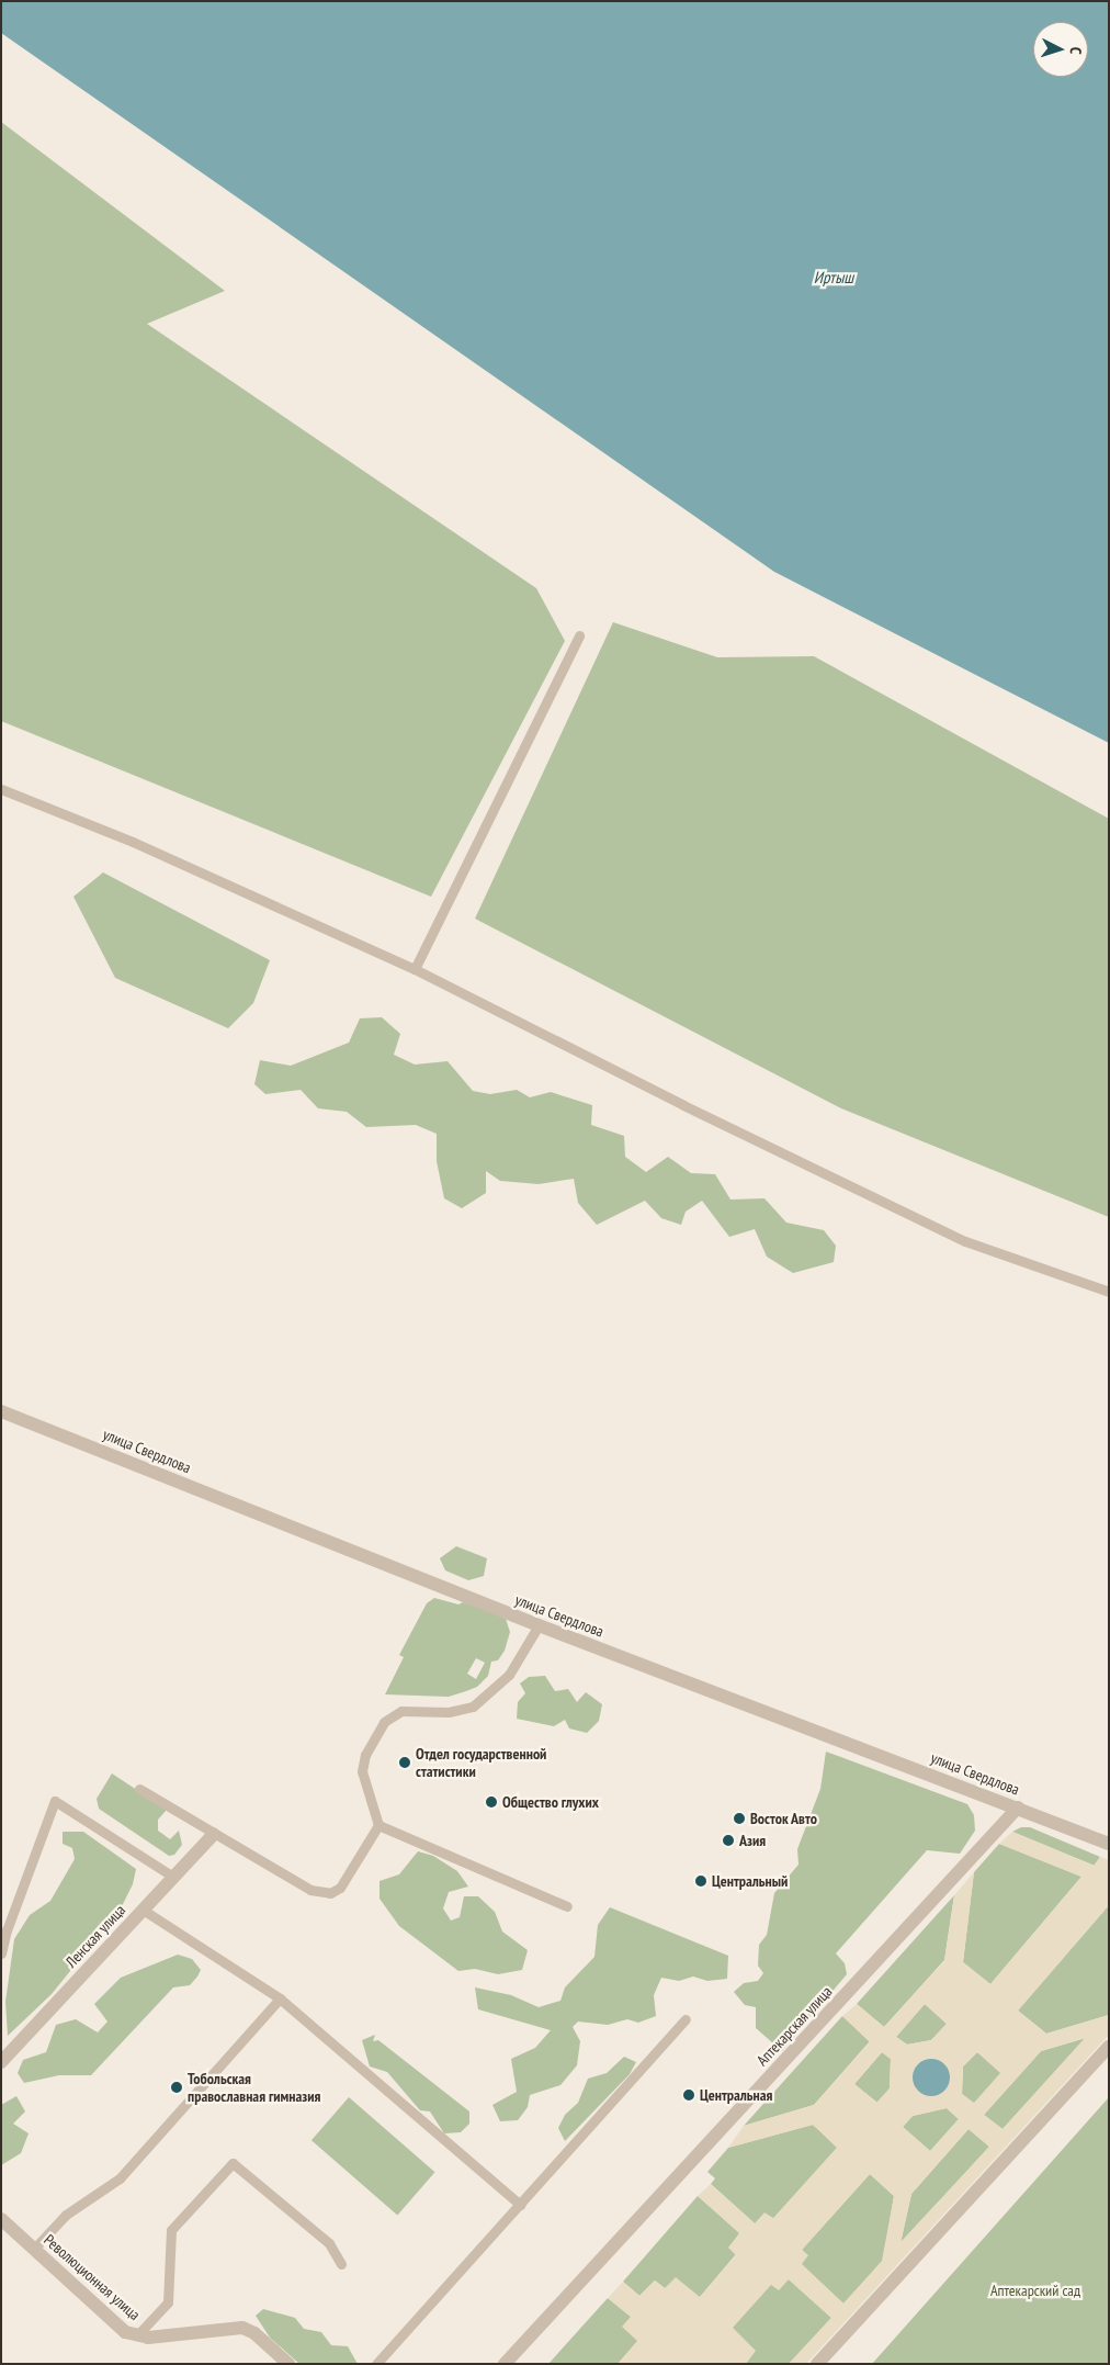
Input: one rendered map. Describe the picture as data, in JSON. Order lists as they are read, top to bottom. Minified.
{"streets":{"street":["улица Свердлова","Ленская улица","Аптекарская улица","Революционная улица"]},"crossings":[["улица Свердлова","Аптекарская улица"]],"water":["Иртыш"],"parks":["Аптекарский сад"],"places":["Отдел государственной статистики","Общество глухих","Восток Авто","Азия","Центральный","Тобольская православная гимназия","Центральная"],"north":"right"}
